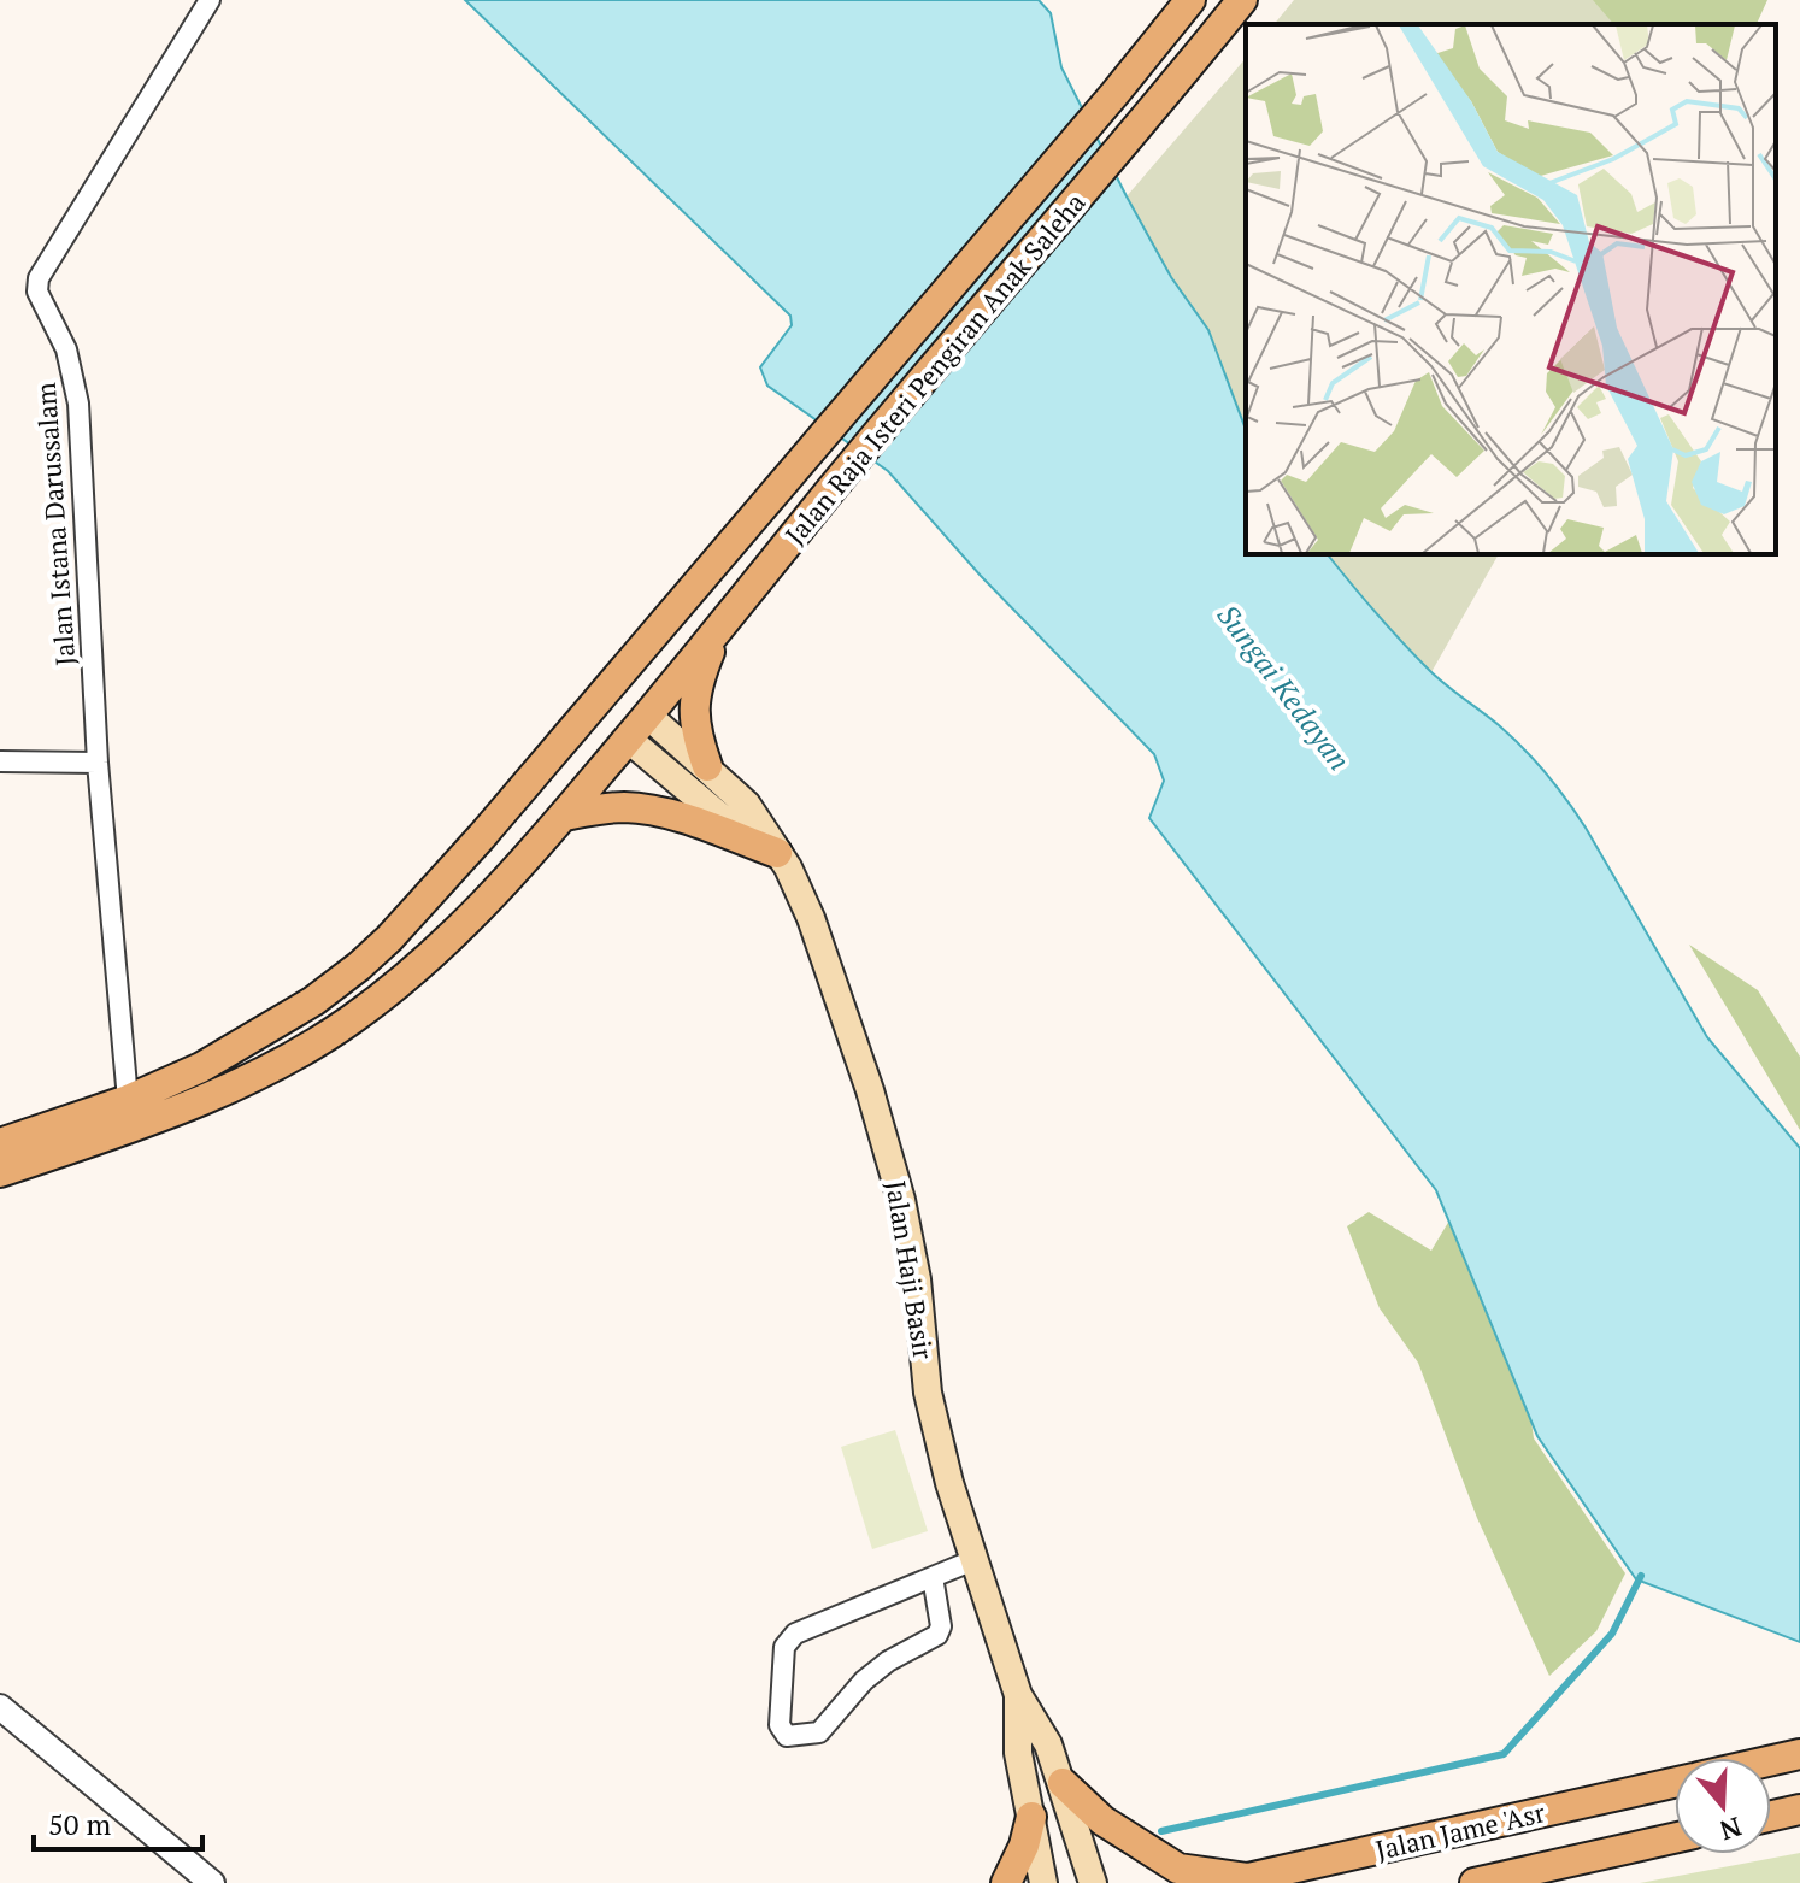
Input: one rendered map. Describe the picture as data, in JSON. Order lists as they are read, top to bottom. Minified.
{"streets":{"main road":["Jalan Raja Isteri Pengiran Anak Saleha","Jalan Haji Basir","Jalan Jame 'Asr"],"street":["Jalan Istana Darussalam"]},"crossings":[["Jalan Raja Isteri Pengiran Anak Saleha","Jalan Istana Darussalam"],["Jalan Raja Isteri Pengiran Anak Saleha","Jalan Haji Basir"]],"water":["Sungai Kedayan"],"scale_bar":"50 m","north":"bottom"}
